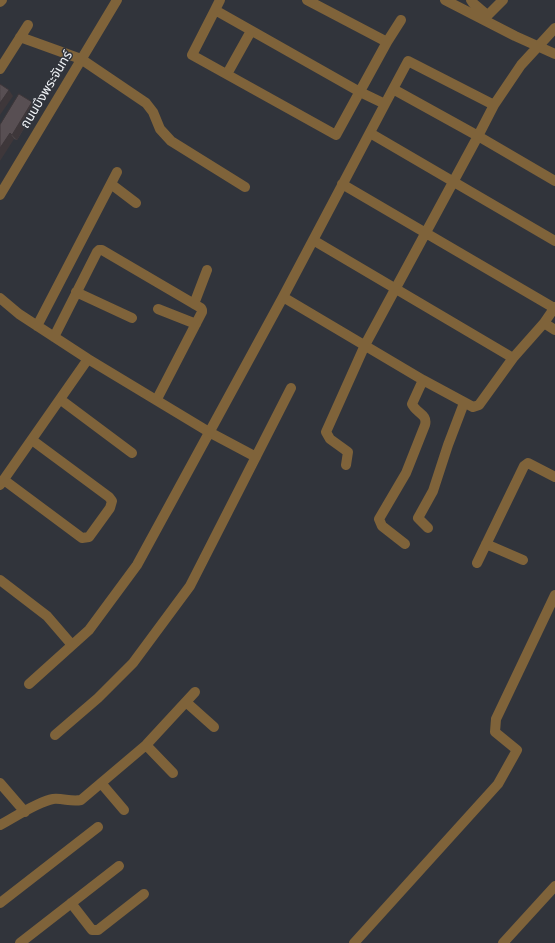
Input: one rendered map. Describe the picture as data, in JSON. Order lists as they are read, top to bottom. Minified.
{"streets":{"street":["ถนนบึงพระจันทร์"]}}
